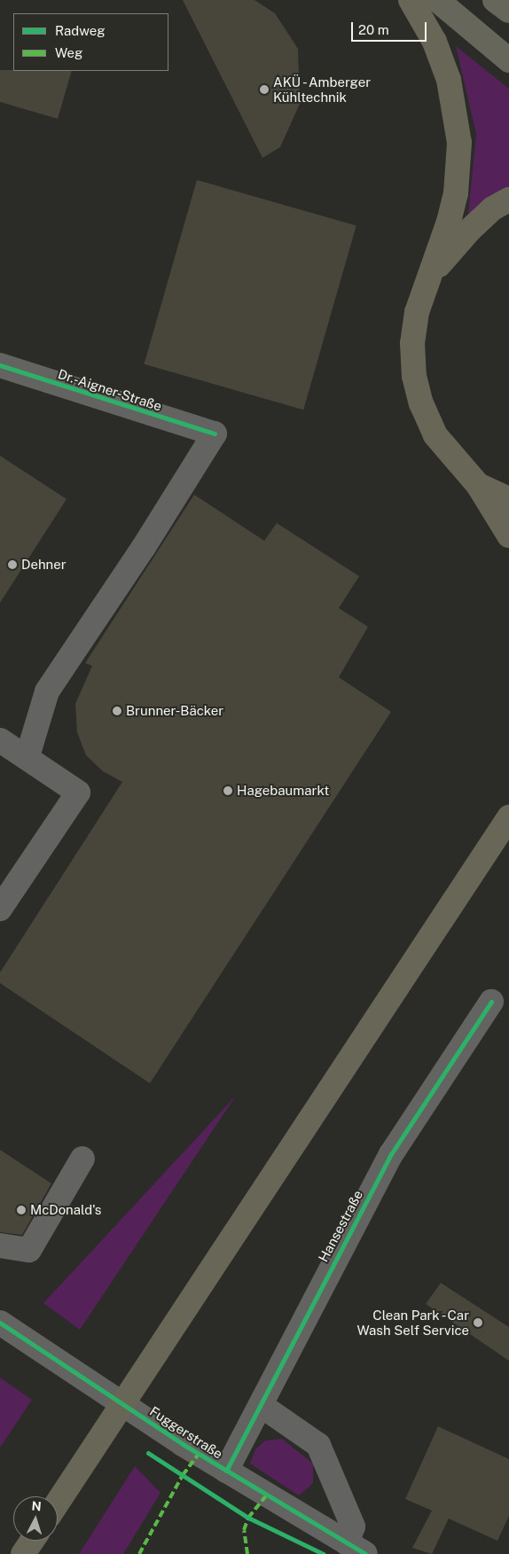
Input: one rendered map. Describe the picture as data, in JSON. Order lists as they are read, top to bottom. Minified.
{"streets":{"street":["Dr.-Aigner-Straße","Hansestraße","Fuggerstraße"]},"crossings":[["Hansestraße","Fuggerstraße"]],"places":["AKÜ - Amberger Kühltechnik","Dehner","Brunner-Bäcker","Hagebaumarkt","McDonald's","Clean Park - Car Wash Self Service"],"legend":["Radweg","Weg"],"scale_bar":"20 m","north":"top"}
